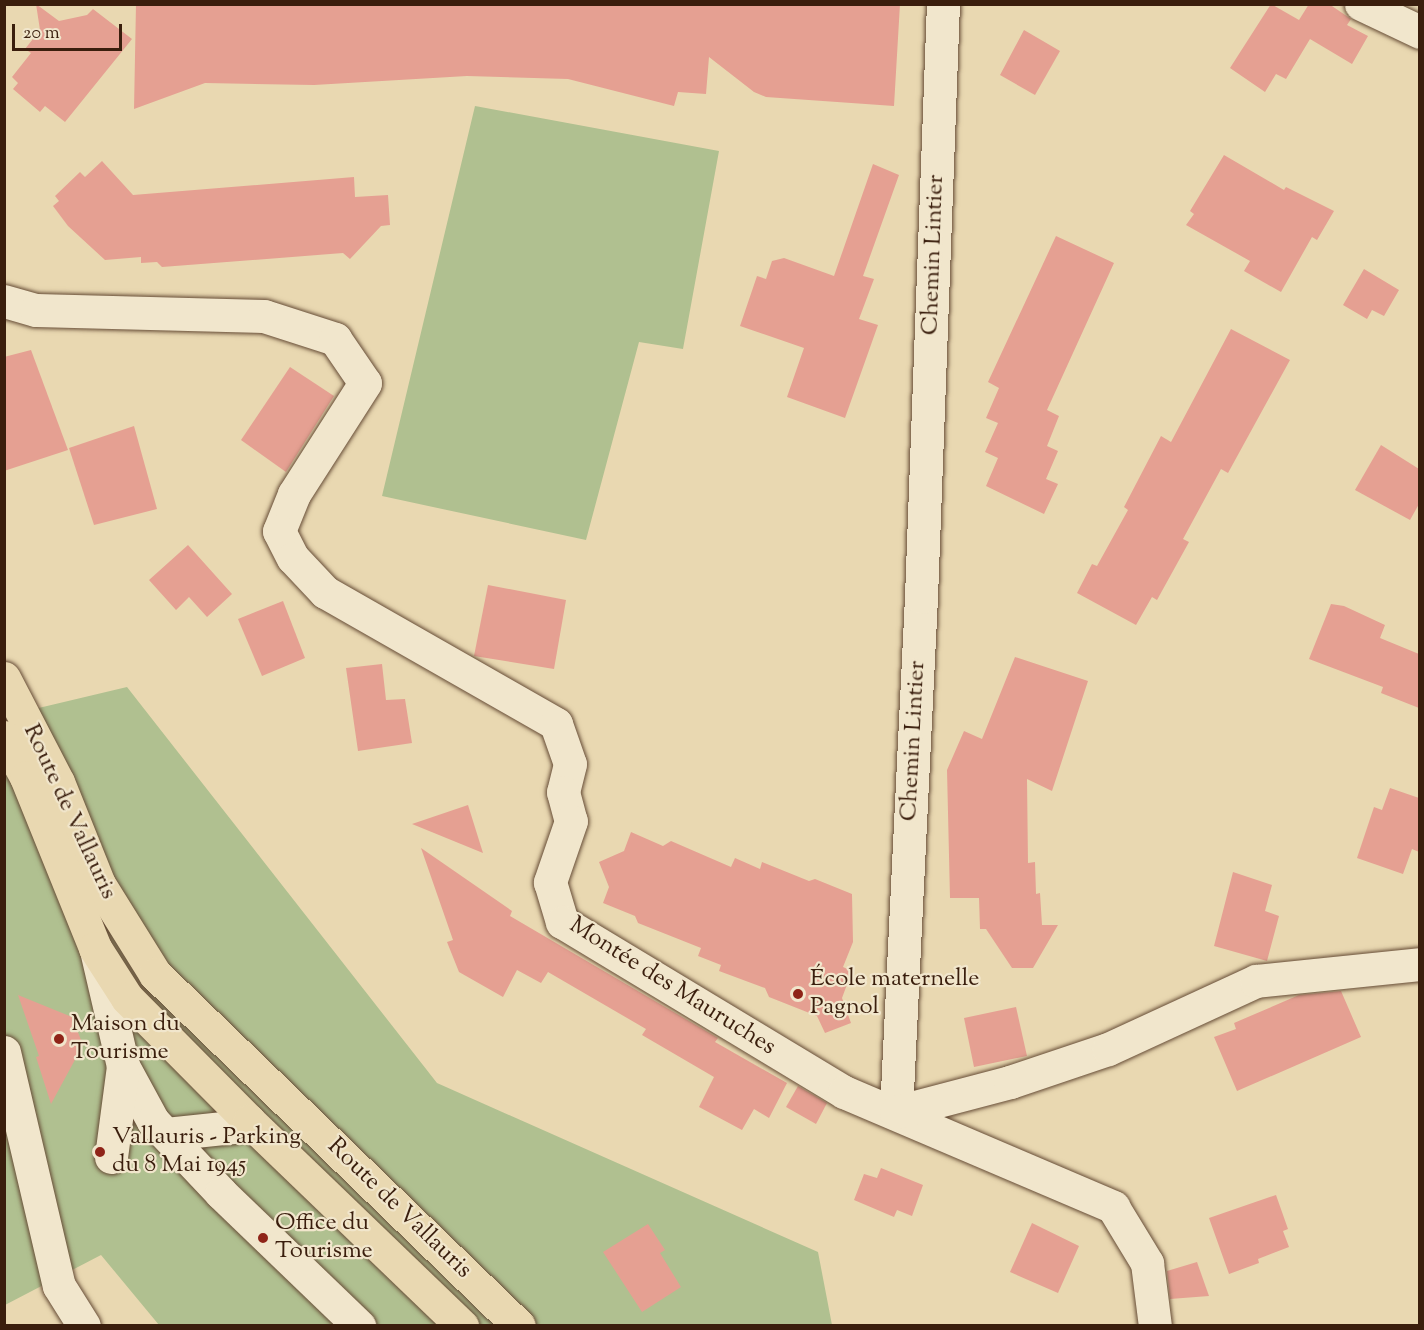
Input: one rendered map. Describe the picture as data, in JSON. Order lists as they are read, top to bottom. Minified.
{"streets":{"main road":["Route de Vallauris"],"street":["Chemin Lintier","Montée des Mauruches"]},"crossings":[["Chemin Lintier","Montée des Mauruches"]],"places":["École maternelle Pagnol","Maison du Tourisme","Vallauris - Parking du 8 Mai 1945","Office du Tourisme"],"scale_bar":"20 m"}
